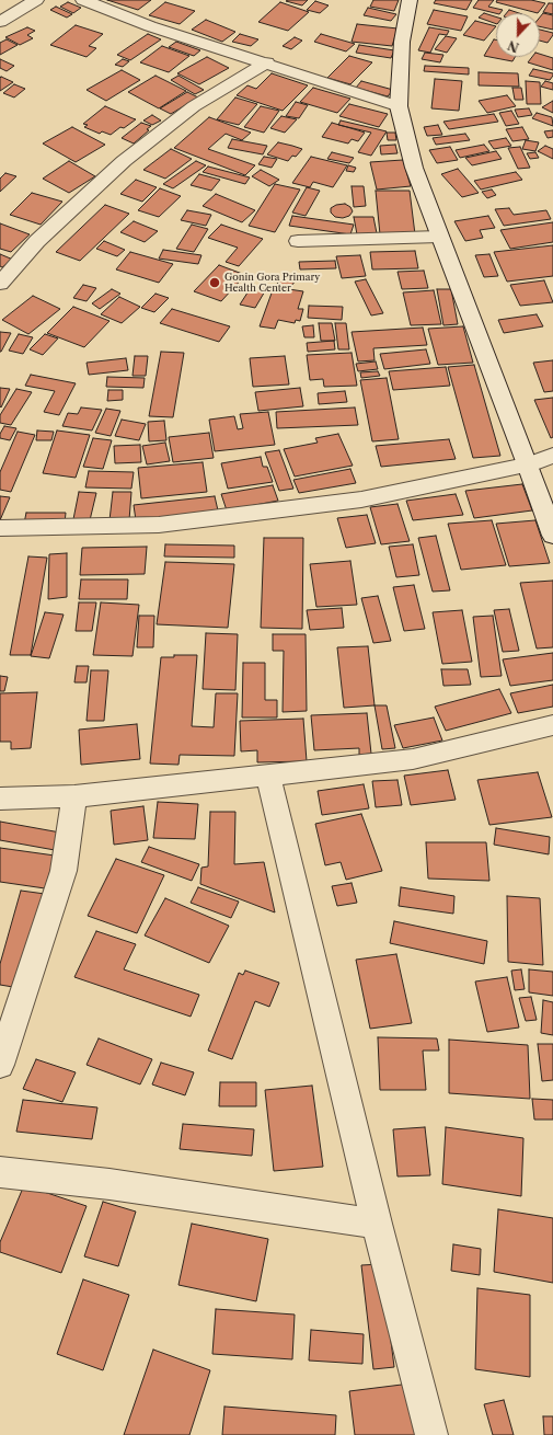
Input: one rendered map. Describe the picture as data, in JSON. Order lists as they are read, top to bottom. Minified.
{"places":["Gonin Gora Primary Health Center"],"north":"bottom"}
